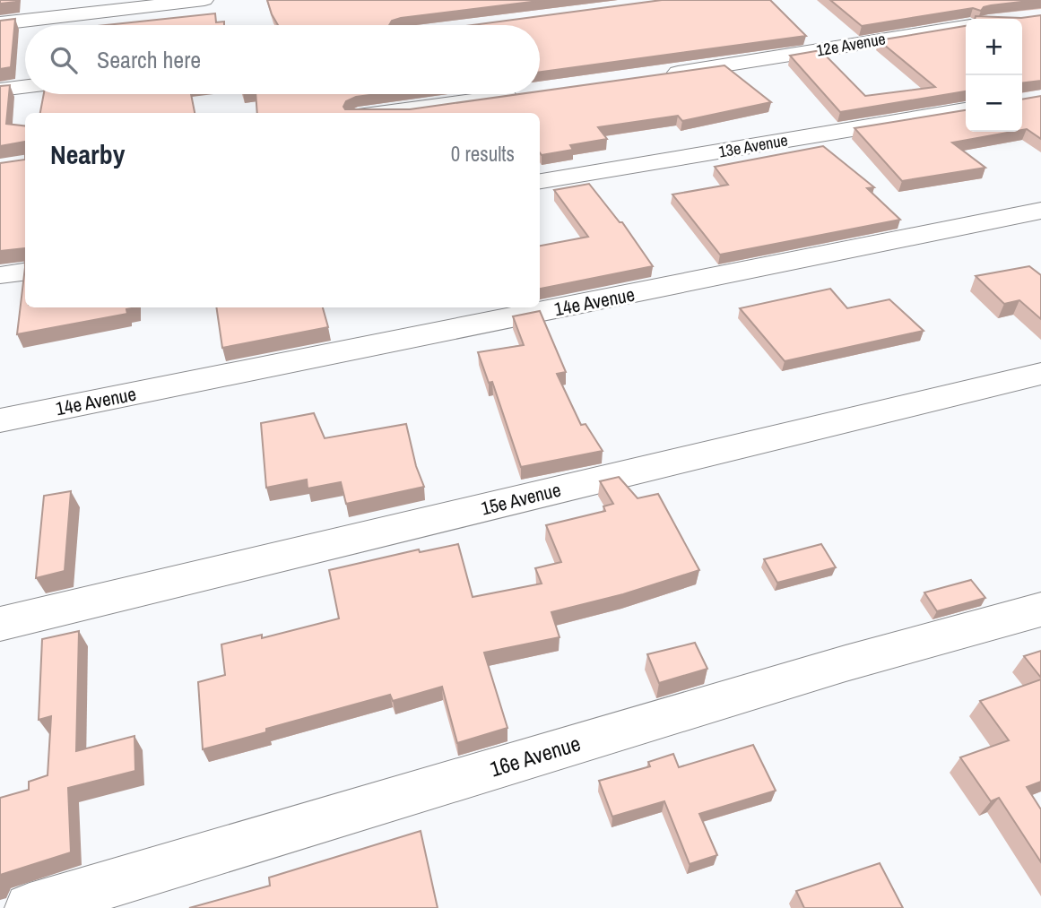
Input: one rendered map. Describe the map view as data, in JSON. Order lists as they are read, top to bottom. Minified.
{"streets":{"street":["12e Avenue","13e Avenue","14e Avenue","15e Avenue","16e Avenue"]},"page":{"map_buttons":["+","−"],"search":"Search here","heading":["Nearby","0 results"]}}
